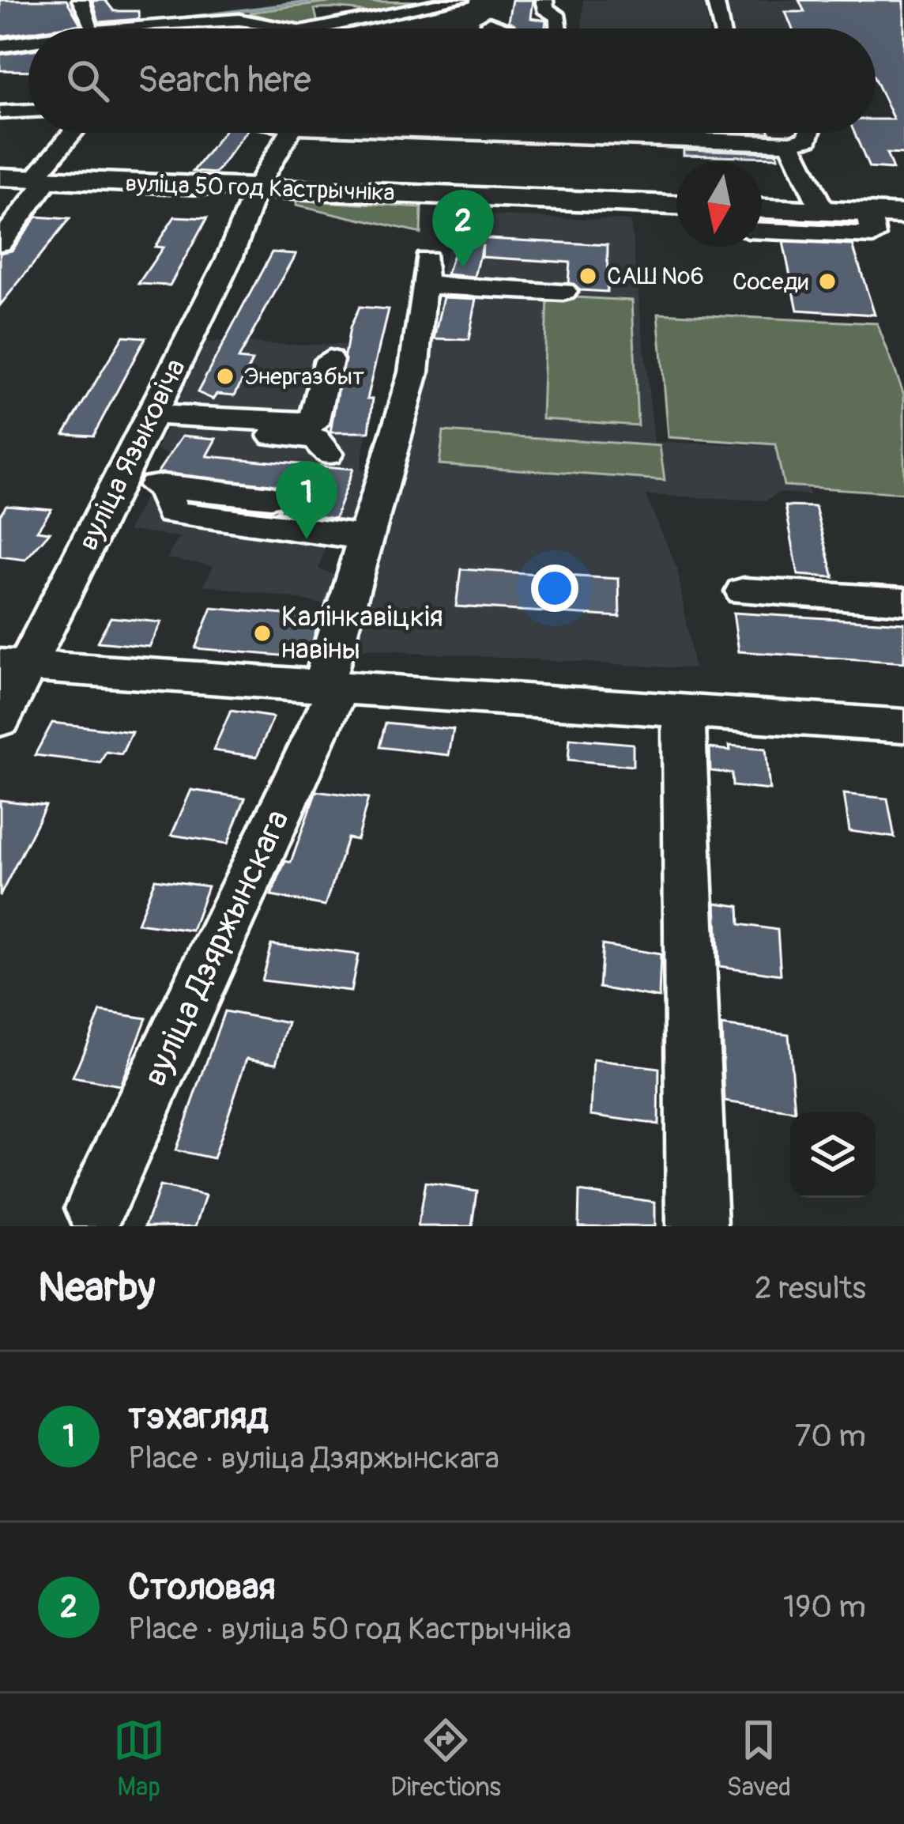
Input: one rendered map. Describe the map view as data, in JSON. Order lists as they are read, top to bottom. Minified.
{"streets":{"main road":["вуліца 50 год Кастрычніка"],"street":["вуліца Языковіча","вуліца Дзяржынскага"]},"crossings":[["вуліца 50 год Кастрычніка","вуліца Языковіча"]],"places":["САШ №6","Соседи","Энергазбыт","Калінкавіцкія навіны"],"north":"bottom","page":{"search":"Search here","pins":["2","1"],"heading":["Nearby","2 results"],"list":[{"mark":"1","name":"тэхагляд","note":"Place · вуліца Дзяржынскага","value":"70 m"},{"mark":"2","name":"Столовая","note":"Place · вуліца 50 год Кастрычніка","value":"190 m"}],"nav":["Map","Directions","Saved"]}}
